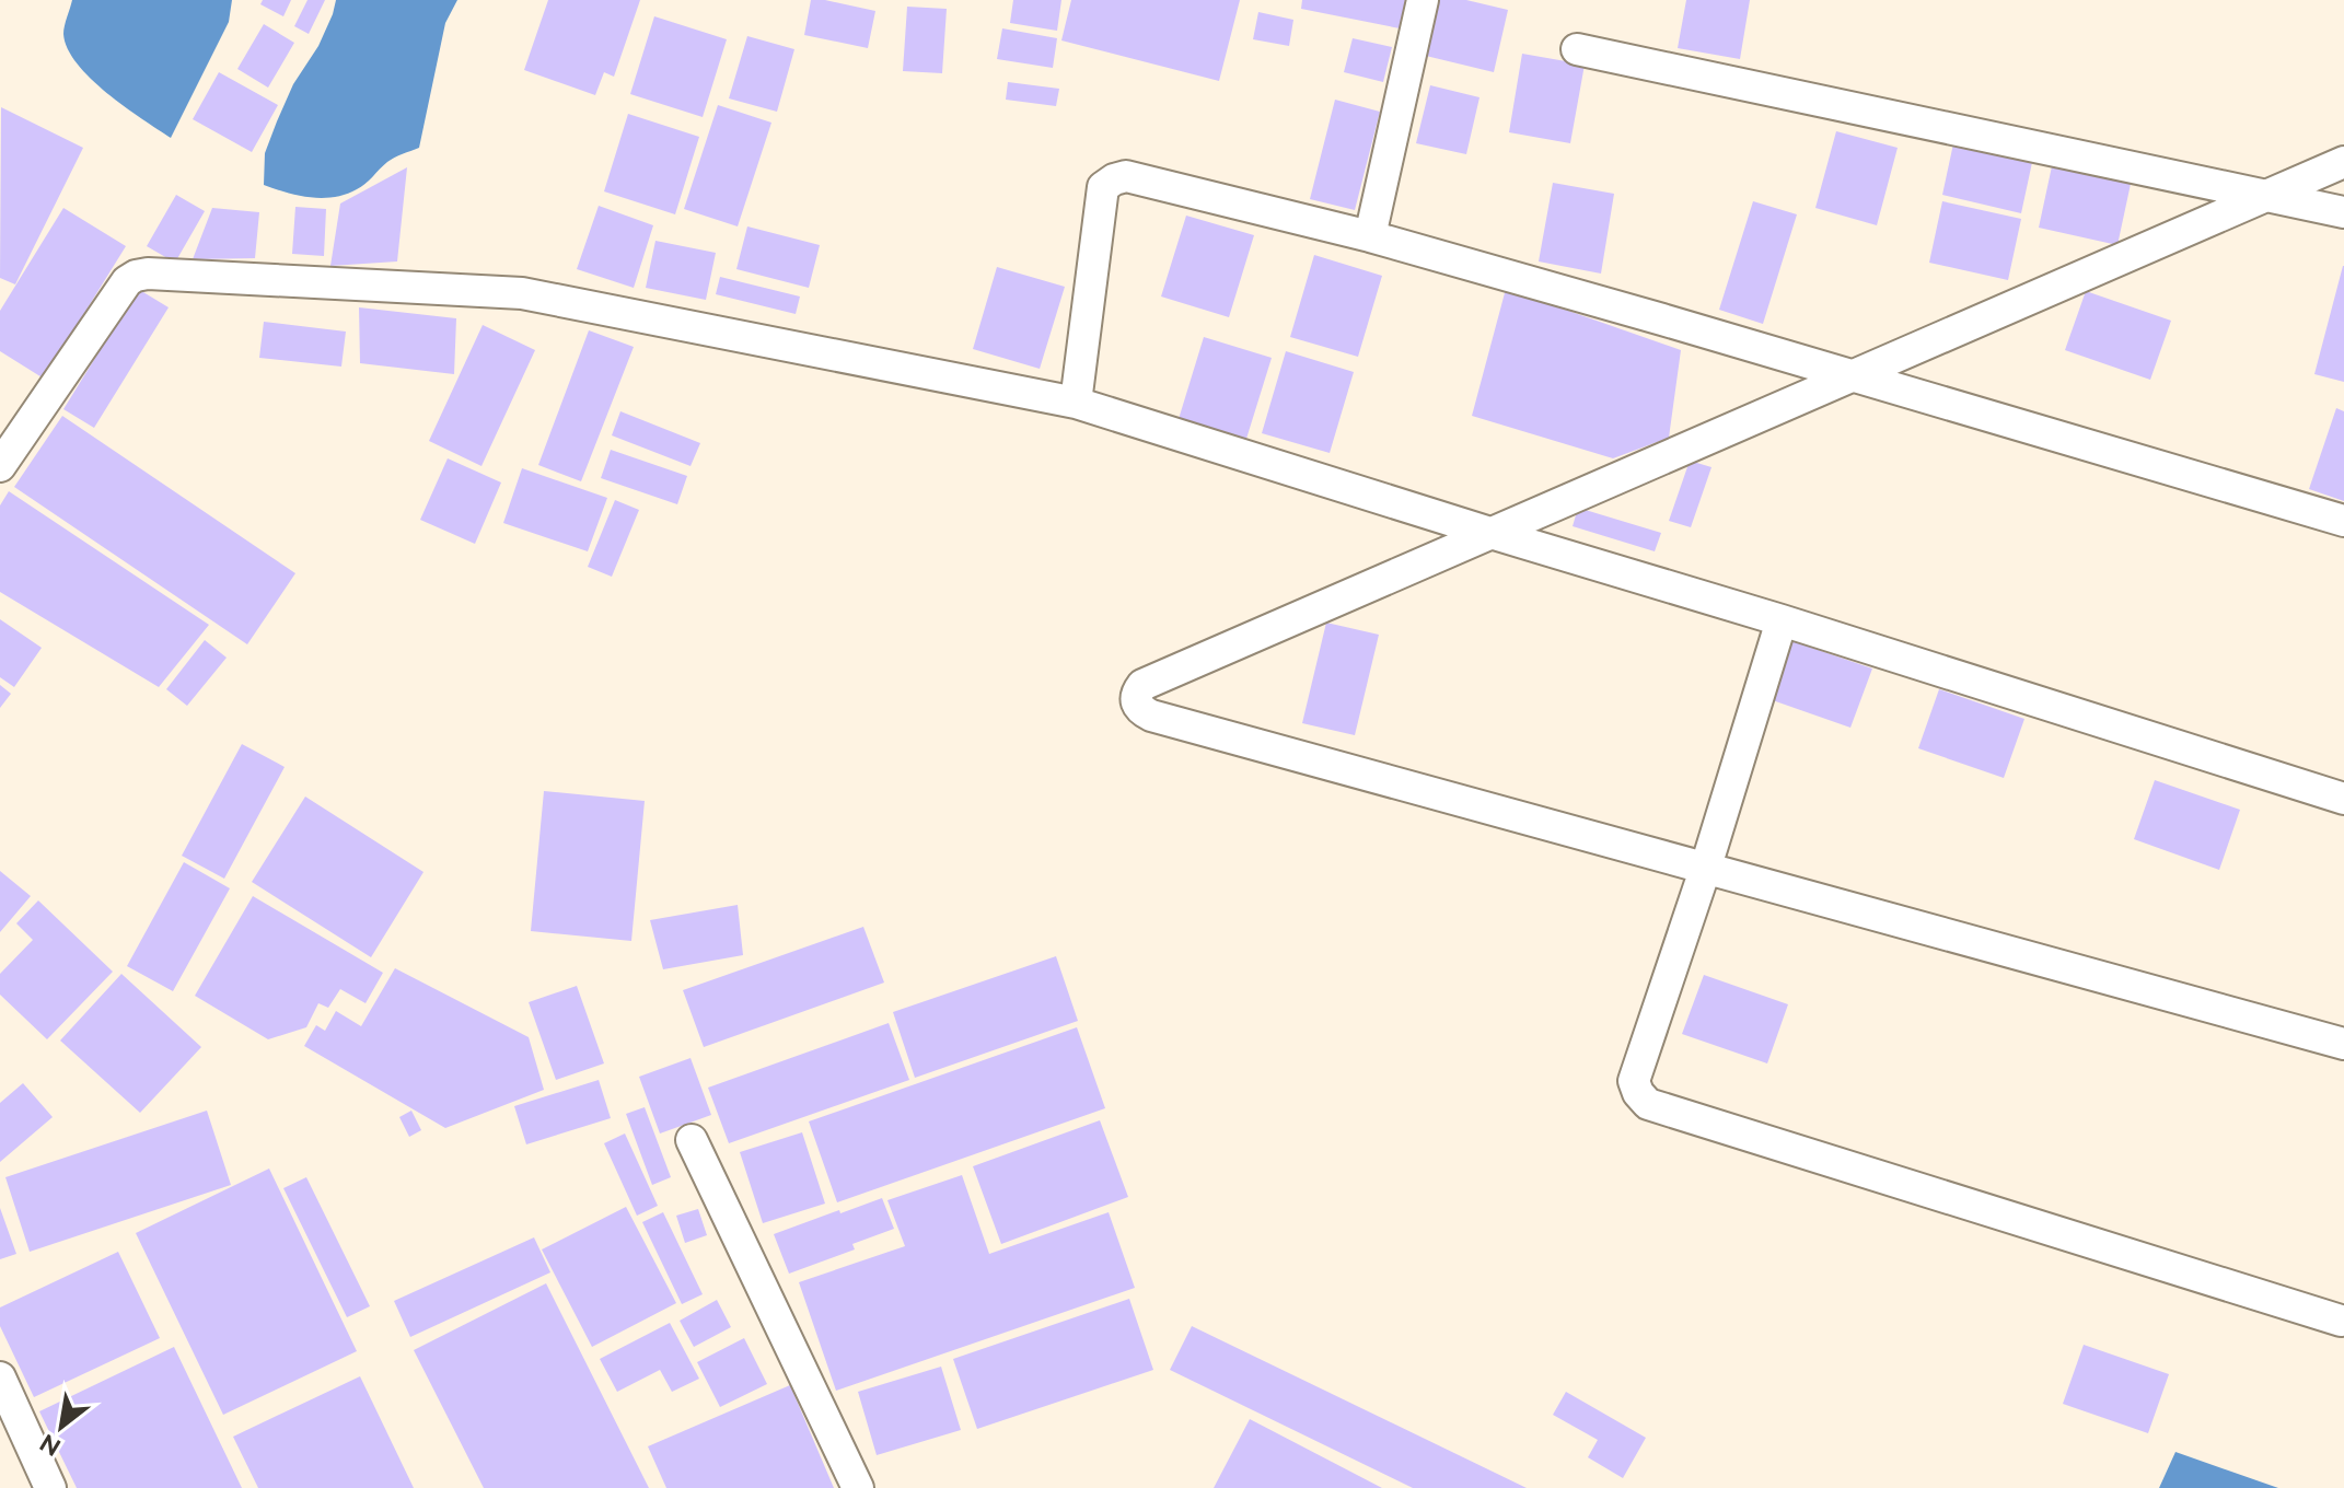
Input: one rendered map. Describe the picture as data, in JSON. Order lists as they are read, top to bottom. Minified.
{"north":"bottom left"}
